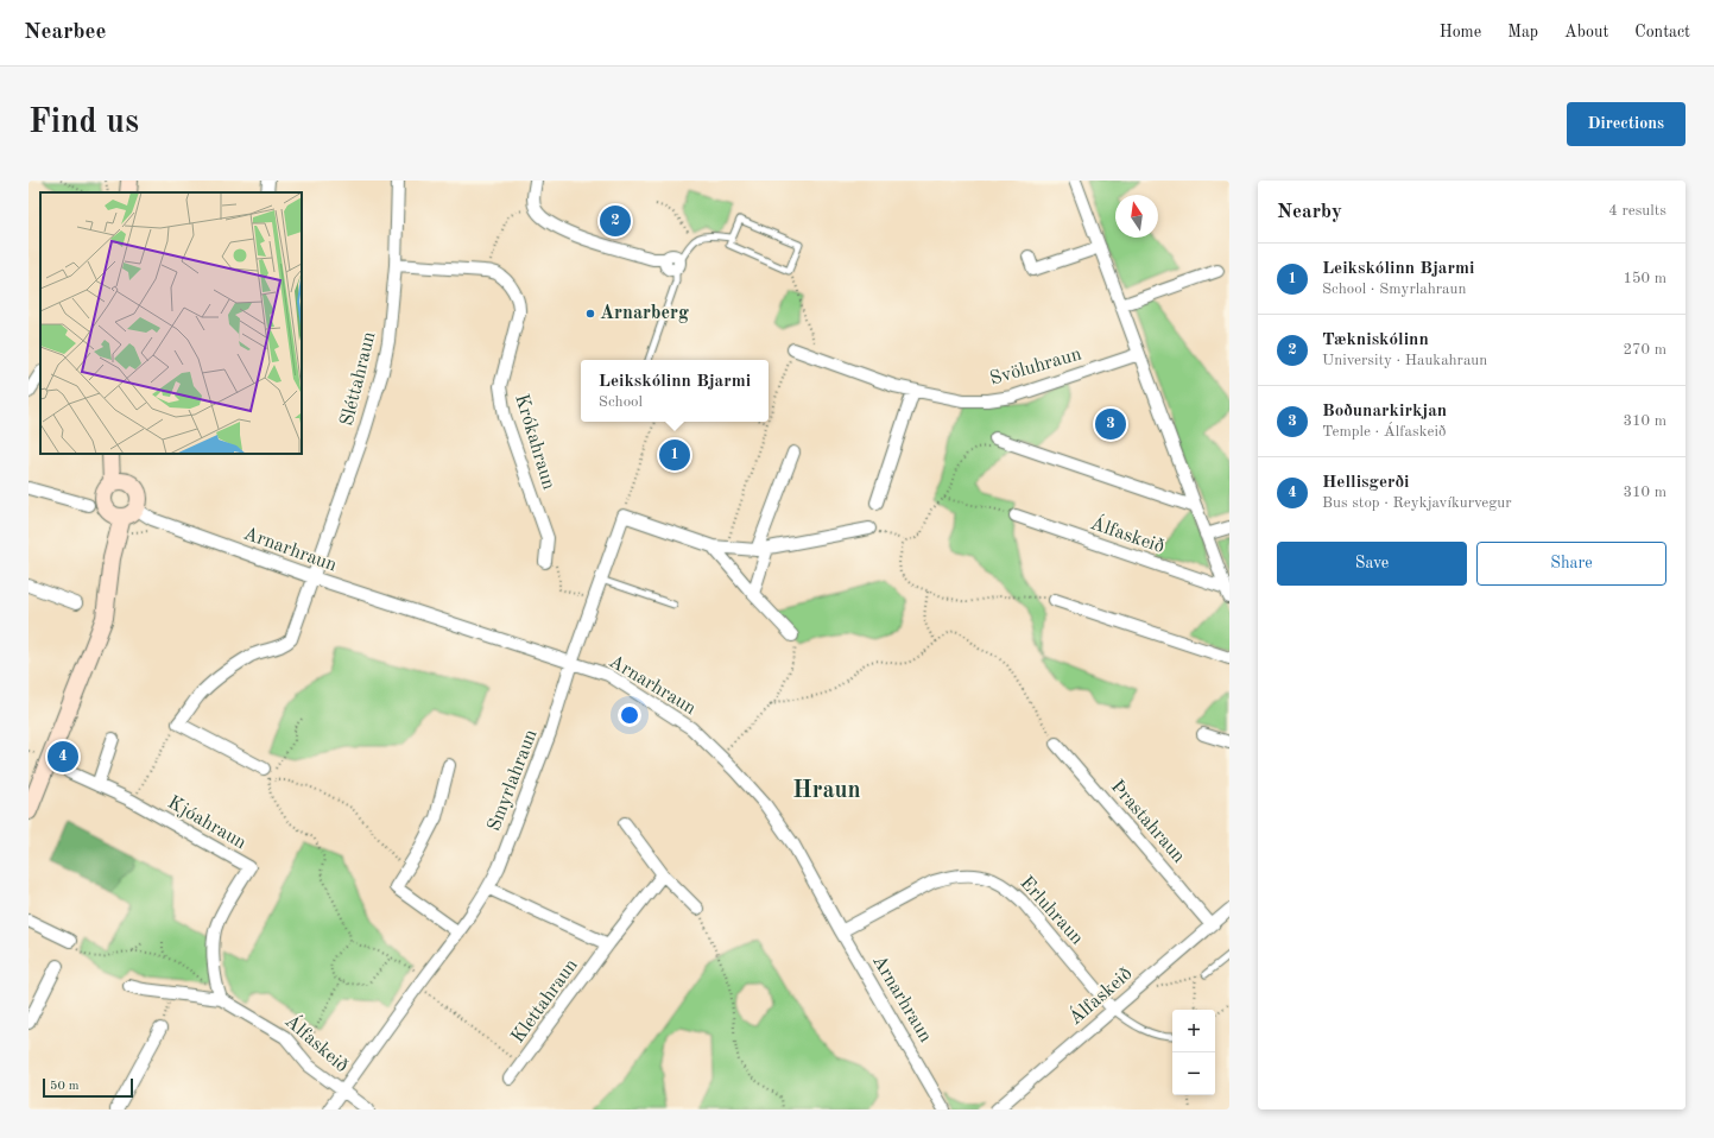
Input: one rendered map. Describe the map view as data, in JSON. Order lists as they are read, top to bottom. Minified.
{"streets":{"street":["Svöluhraun","Sléttahraun","Krókahraun","Álfaskeið","Arnarhraun","Smyrlahraun","Þrastahraun","Kjóahraun","Erluhraun","Klettahraun"]},"crossings":[["Svöluhraun","Álfaskeið"],["Sléttahraun","Krókahraun"],["Sléttahraun","Arnarhraun"],["Álfaskeið","Smyrlahraun"],["Álfaskeið","Þrastahraun"],["Álfaskeið","Kjóahraun"],["Álfaskeið","Erluhraun"],["Arnarhraun","Smyrlahraun"],["Arnarhraun","Erluhraun"],["Smyrlahraun","Klettahraun"]],"districts":["Hraun"],"places":["Arnarberg"],"scale_bar":"50 m","north":"top","page":{"header":"Nearbee","nav":["Home","Map","About","Contact"],"buttons":["Directions",["Save","Share"]],"title":"Find us","heading":["Nearby","4 results"],"pins":["2","3","1","4"],"list":[{"mark":"1","name":"Leikskólinn Bjarmi","note":"School · Smyrlahraun","value":"150 m"},{"mark":"2","name":"Tækniskólinn","note":"University · Haukahraun","value":"270 m"},{"mark":"3","name":"Boðunarkirkjan","note":"Temple · Álfaskeið","value":"310 m"},{"mark":"4","name":"Hellisgerði","note":"Bus stop · Reykjavíkurvegur","value":"310 m"}],"popup":["Leikskólinn Bjarmi","School"],"map_buttons":["+","−"],"scale":"50 m"}}
